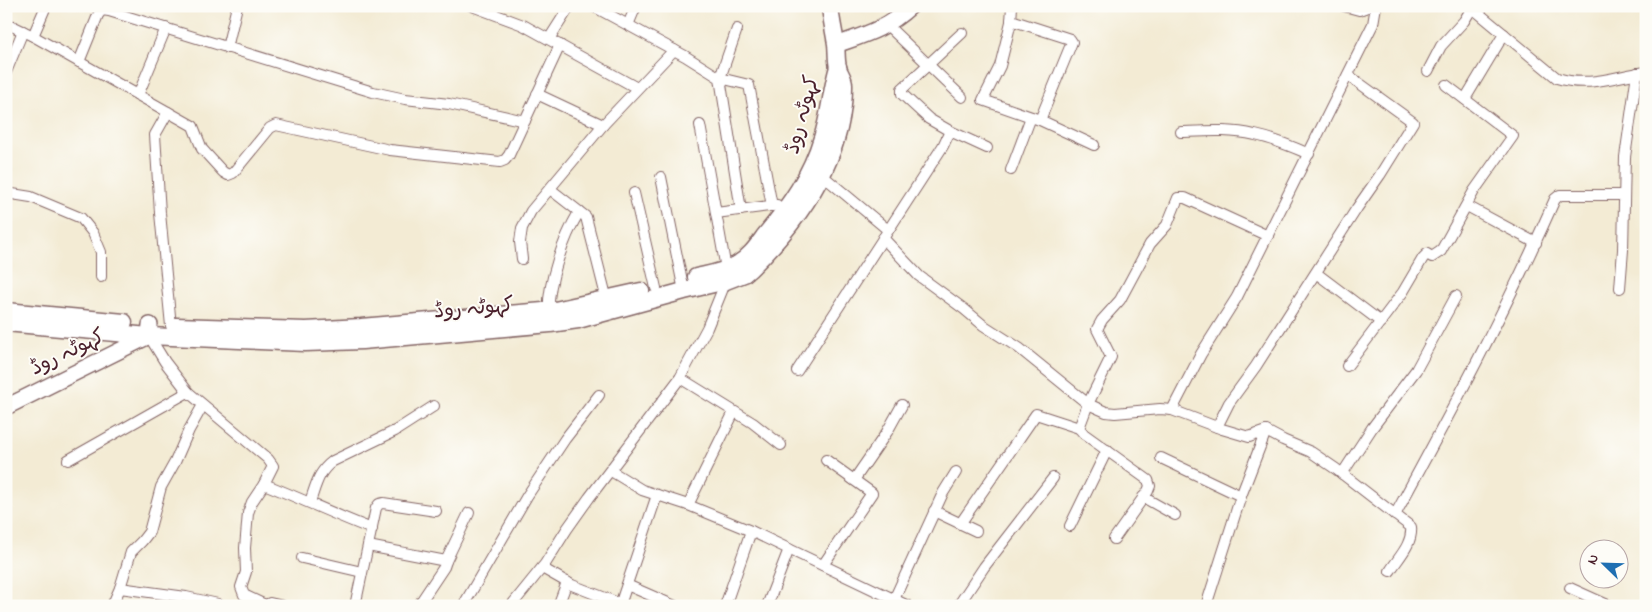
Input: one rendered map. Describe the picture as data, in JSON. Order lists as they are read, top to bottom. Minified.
{"streets":{"main road":["کہوٹہ روڈ"]},"north":"top left"}
